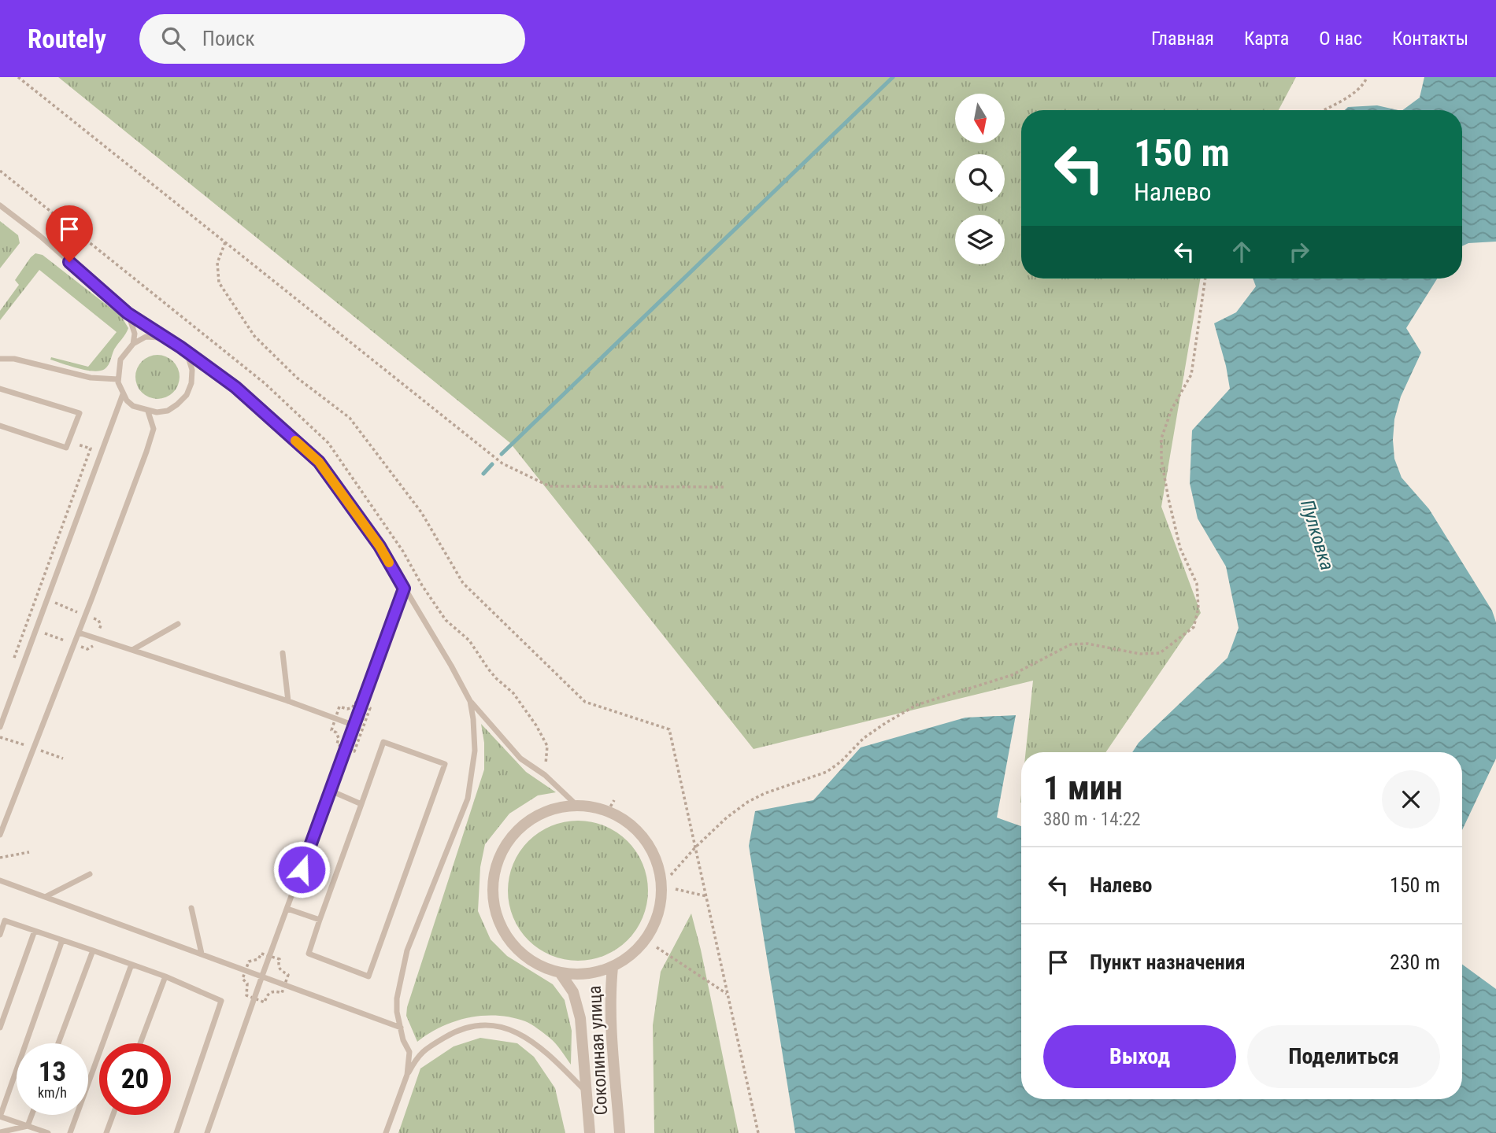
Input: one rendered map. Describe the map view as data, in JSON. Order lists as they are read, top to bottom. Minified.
{"streets":{"street":["Соколиная улица"]},"water":["Пулковка"],"north":"bottom","page":{"header":"Routely","search":"Поиск","nav":["Главная","Карта","О нас","Контакты"],"turn":["150 m","Налево"],"heading":["1 мин","380 m · 14:22"],"list":[{"name":"Налево","value":"150 m"},{"name":"Пункт назначения","value":"230 m"}],"buttons":["Выход","Поделиться"],"speed":"13 km/h","limit":"20"}}
